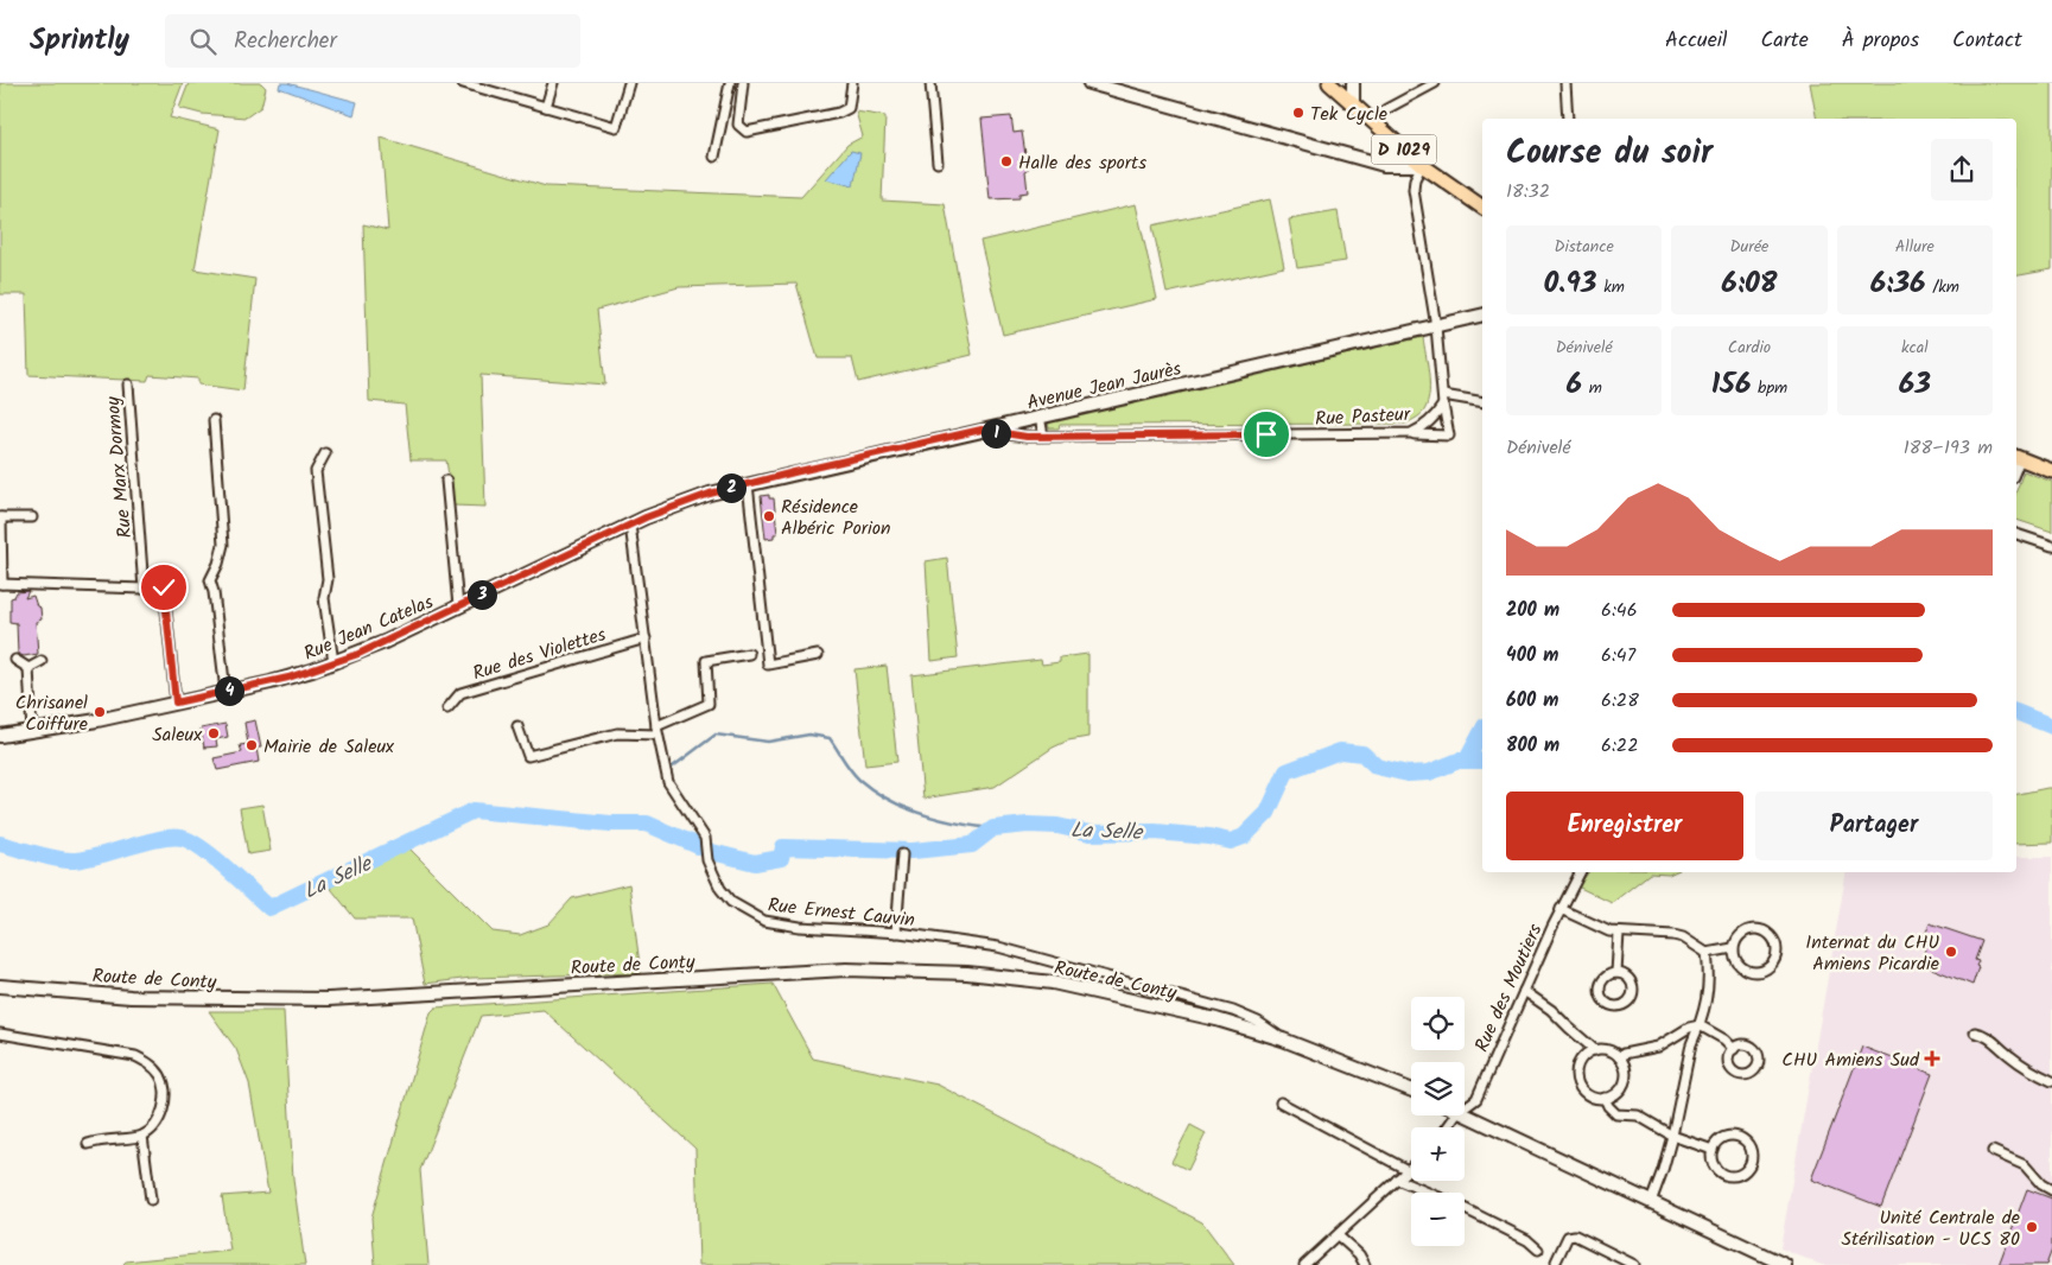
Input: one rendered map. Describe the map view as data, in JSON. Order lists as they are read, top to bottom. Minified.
{"streets":{"main road":["D 1029"],"street":["Avenue Jean Jaurès","Rue Pasteur","Rue Marx Dormoy","Rue Jean Catelas","Rue des Violettes","Rue Ernest Cauvin","Route de Conty","Rue des Moutiers"]},"crossings":[["Avenue Jean Jaurès","Rue Pasteur"],["Avenue Jean Jaurès","Rue Jean Catelas"],["Avenue Jean Jaurès","Rue Ernest Cauvin"],["Rue Jean Catelas","Rue Ernest Cauvin"],["Rue des Violettes","Rue Ernest Cauvin"],["Rue Ernest Cauvin","Route de Conty"]],"water":["La Selle"],"places":{"other":["Tek Cycle","Halle des sports","Résidence Albéric Porion","Chrisanel Coiffure","Saleux","Mairie de Saleux","Internat du CHU Amiens Picardie","Unité Centrale de Stérilisation - UCS 80"],"health":["CHU Amiens Sud"]},"page":{"header":"Sprintly","search":"Rechercher","nav":["Accueil","Carte","À propos","Contact"],"heading":["Course du soir","18:32"],"stats":[["Distance","0.93 km"],["Durée","6:08"],["Allure","6:36 /km"],["Dénivelé","6 m"],["Cardio","156 bpm"],["kcal","63"]],"pins":["1","2","3","4"],"chart":["Dénivelé","188–193 m"],"list":[{"name":"200 m","note":"6:46"},{"name":"400 m","note":"6:47"},{"name":"600 m","note":"6:28"},{"name":"800 m","note":"6:22"}],"buttons":["Enregistrer","Partager"],"map_buttons":["+","−"]}}
